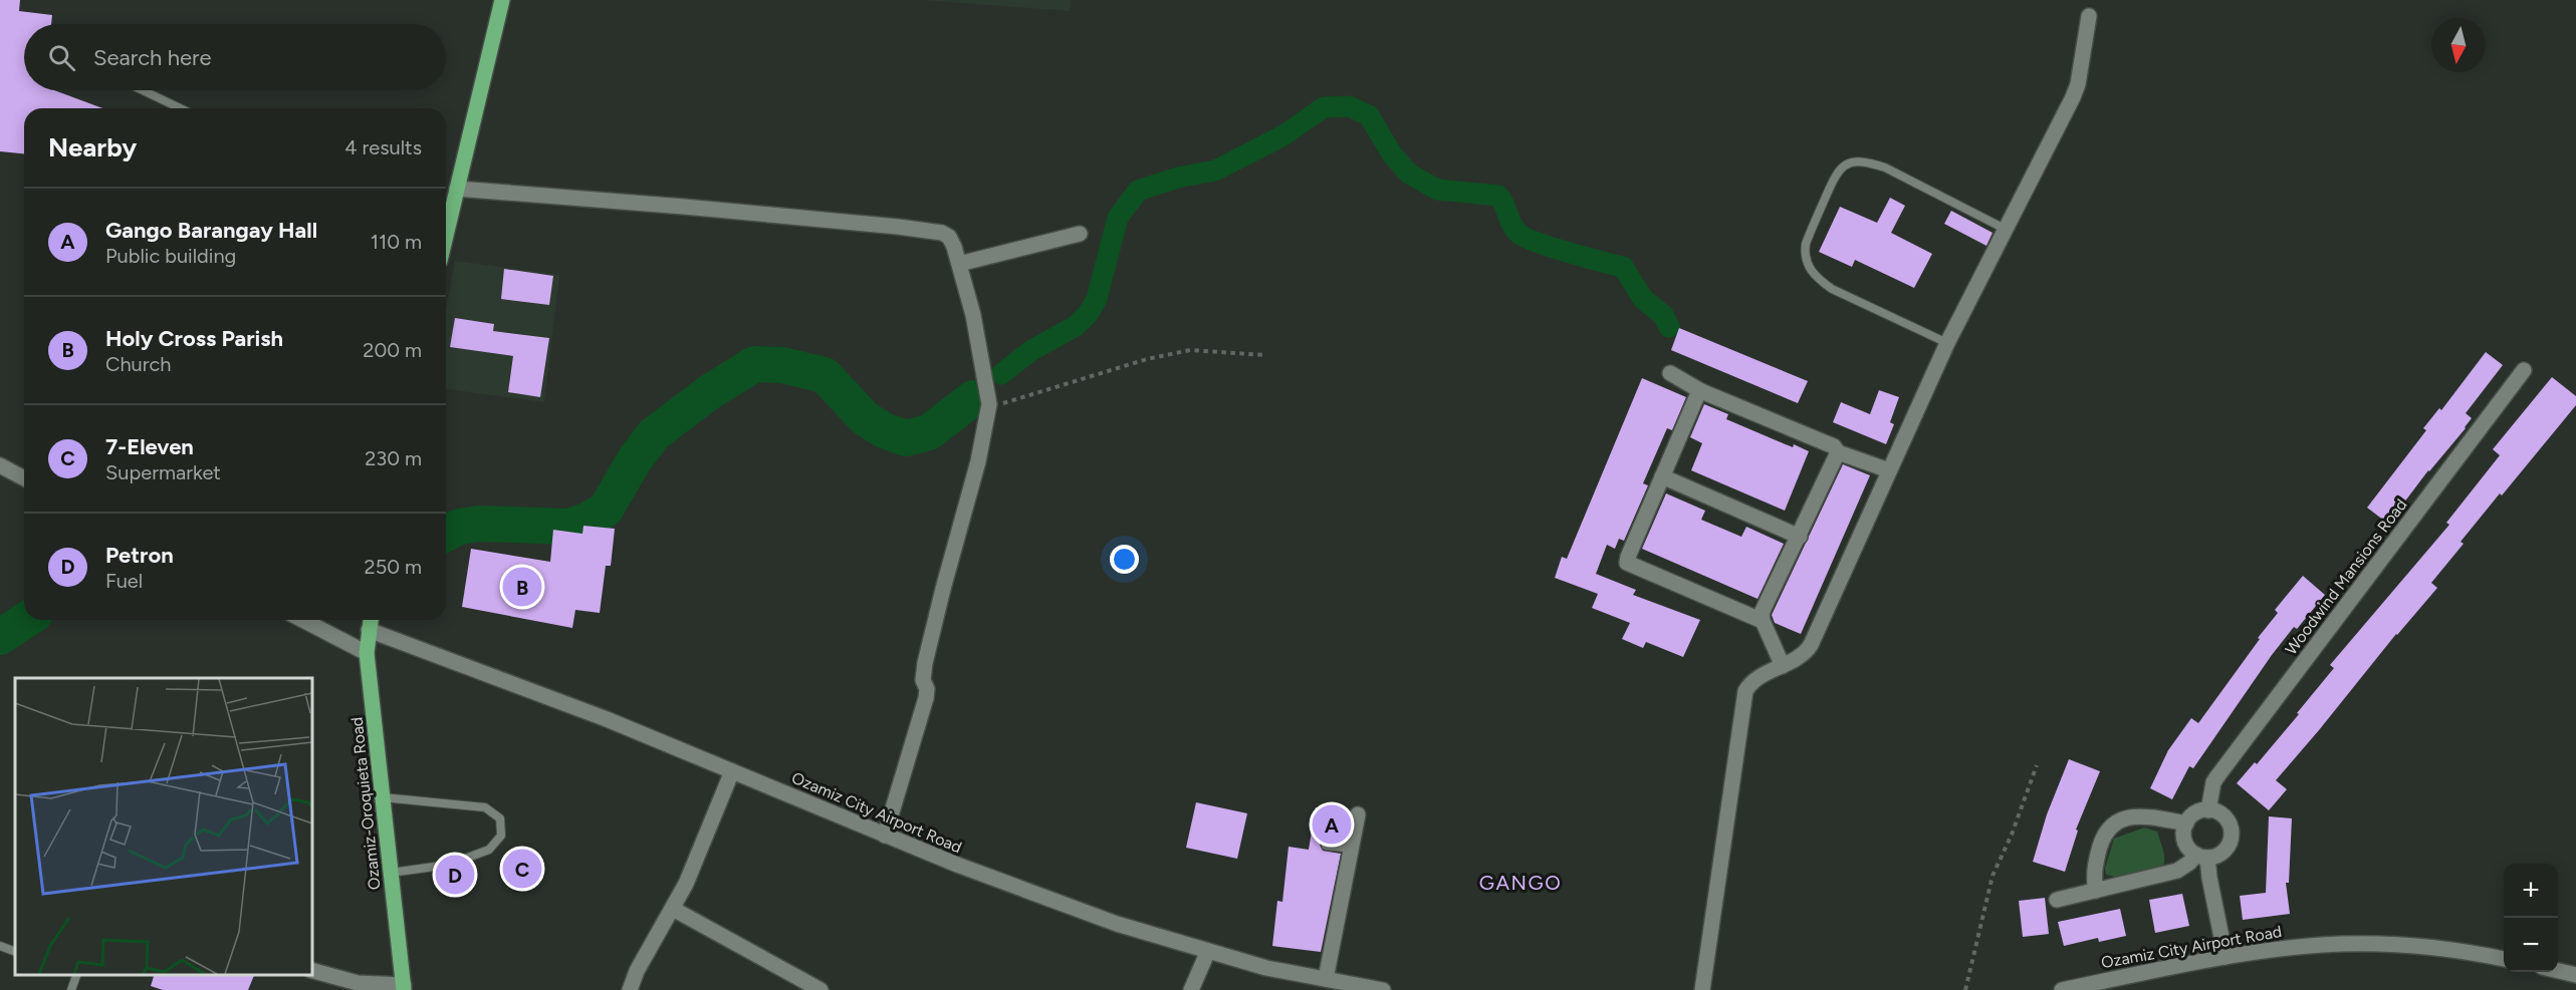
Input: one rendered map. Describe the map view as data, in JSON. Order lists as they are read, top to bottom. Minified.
{"streets":{"main road":["Ozamiz-Oroquieta Road"],"street":["Woodwind Mansions Road","Ozamiz City Airport Road"]},"crossings":[["Ozamiz-Oroquieta Road","Ozamiz City Airport Road"]],"districts":["GANGO"],"north":"bottom","page":{"search":"Search here","heading":["Nearby","4 results"],"list":[{"mark":"A","name":"Gango Barangay Hall","note":"Public building","value":"110 m"},{"mark":"B","name":"Holy Cross Parish","note":"Church","value":"200 m"},{"mark":"C","name":"7-Eleven","note":"Supermarket","value":"230 m"},{"mark":"D","name":"Petron","note":"Fuel","value":"250 m"}],"pins":["B","A","C","D"],"map_buttons":["+","−"]}}
